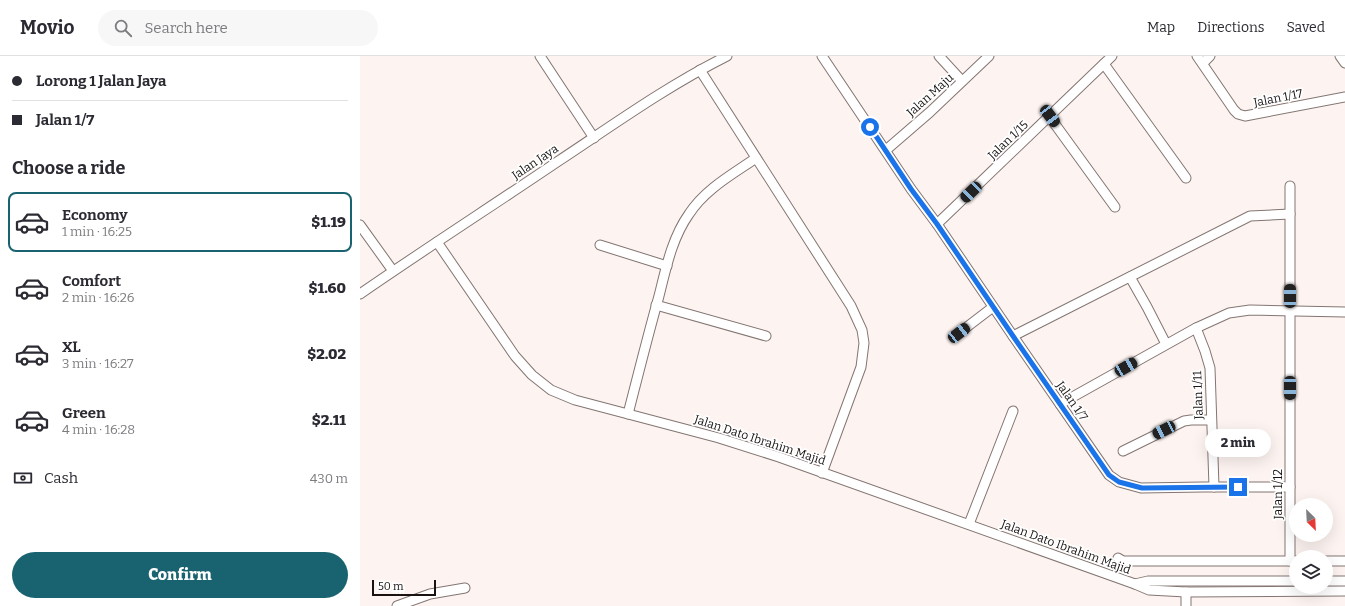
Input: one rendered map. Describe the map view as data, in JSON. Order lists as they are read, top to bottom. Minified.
{"streets":{"street":["Jalan Maju","Jalan 1/17","Jalan 1/15","Jalan Jaya","Jalan 1/11","Jalan 1/7","Jalan Dato Ibrahim Majid","Jalan 1/12"]},"crossings":[["Jalan Maju","Jalan 1/7"],["Jalan 1/15","Jalan 1/7"],["Jalan Jaya","Jalan Dato Ibrahim Majid"],["Jalan 1/11","Jalan 1/7"],["Jalan 1/7","Jalan 1/12"]],"scale_bar":"50 m","north":"bottom right","page":{"header":"Movio","search":"Search here","nav":["Map","Directions","Saved"],"banner":["Lorong 1 Jalan Jaya","Jalan 1/7"],"heading":"Choose a ride","list":[{"name":"Economy","note":"1 min · 16:25","value":"$1.19"},{"name":"Comfort","note":"2 min · 16:26","value":"$1.60"},{"name":"XL","note":"3 min · 16:27","value":"$2.02"},{"name":"Green","note":"4 min · 16:28","value":"$2.11"}],"bubble":"2 min","pay":["Cash","430 m"],"buttons":"Confirm","scale":"50 m"}}
